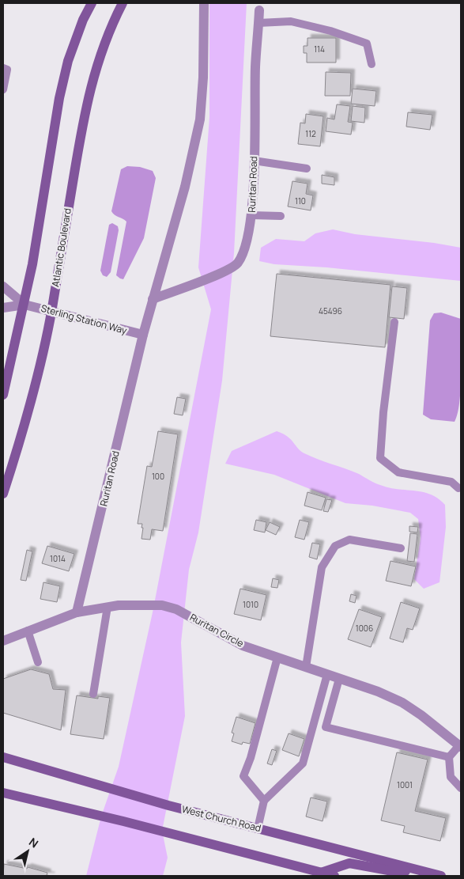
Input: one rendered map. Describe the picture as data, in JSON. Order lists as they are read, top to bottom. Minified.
{"streets":{"main road":["Atlantic Boulevard","West Church Road"],"street":["Ruritan Road","Sterling Station Way","Ruritan Circle"]},"crossings":[["Ruritan Road","Sterling Station Way"],["Ruritan Road","Ruritan Circle"],["Atlantic Boulevard","Sterling Station Way"]],"house_numbers":["114","112","110","45496","100","1014","1010","1006","1001"],"north":"top right"}
